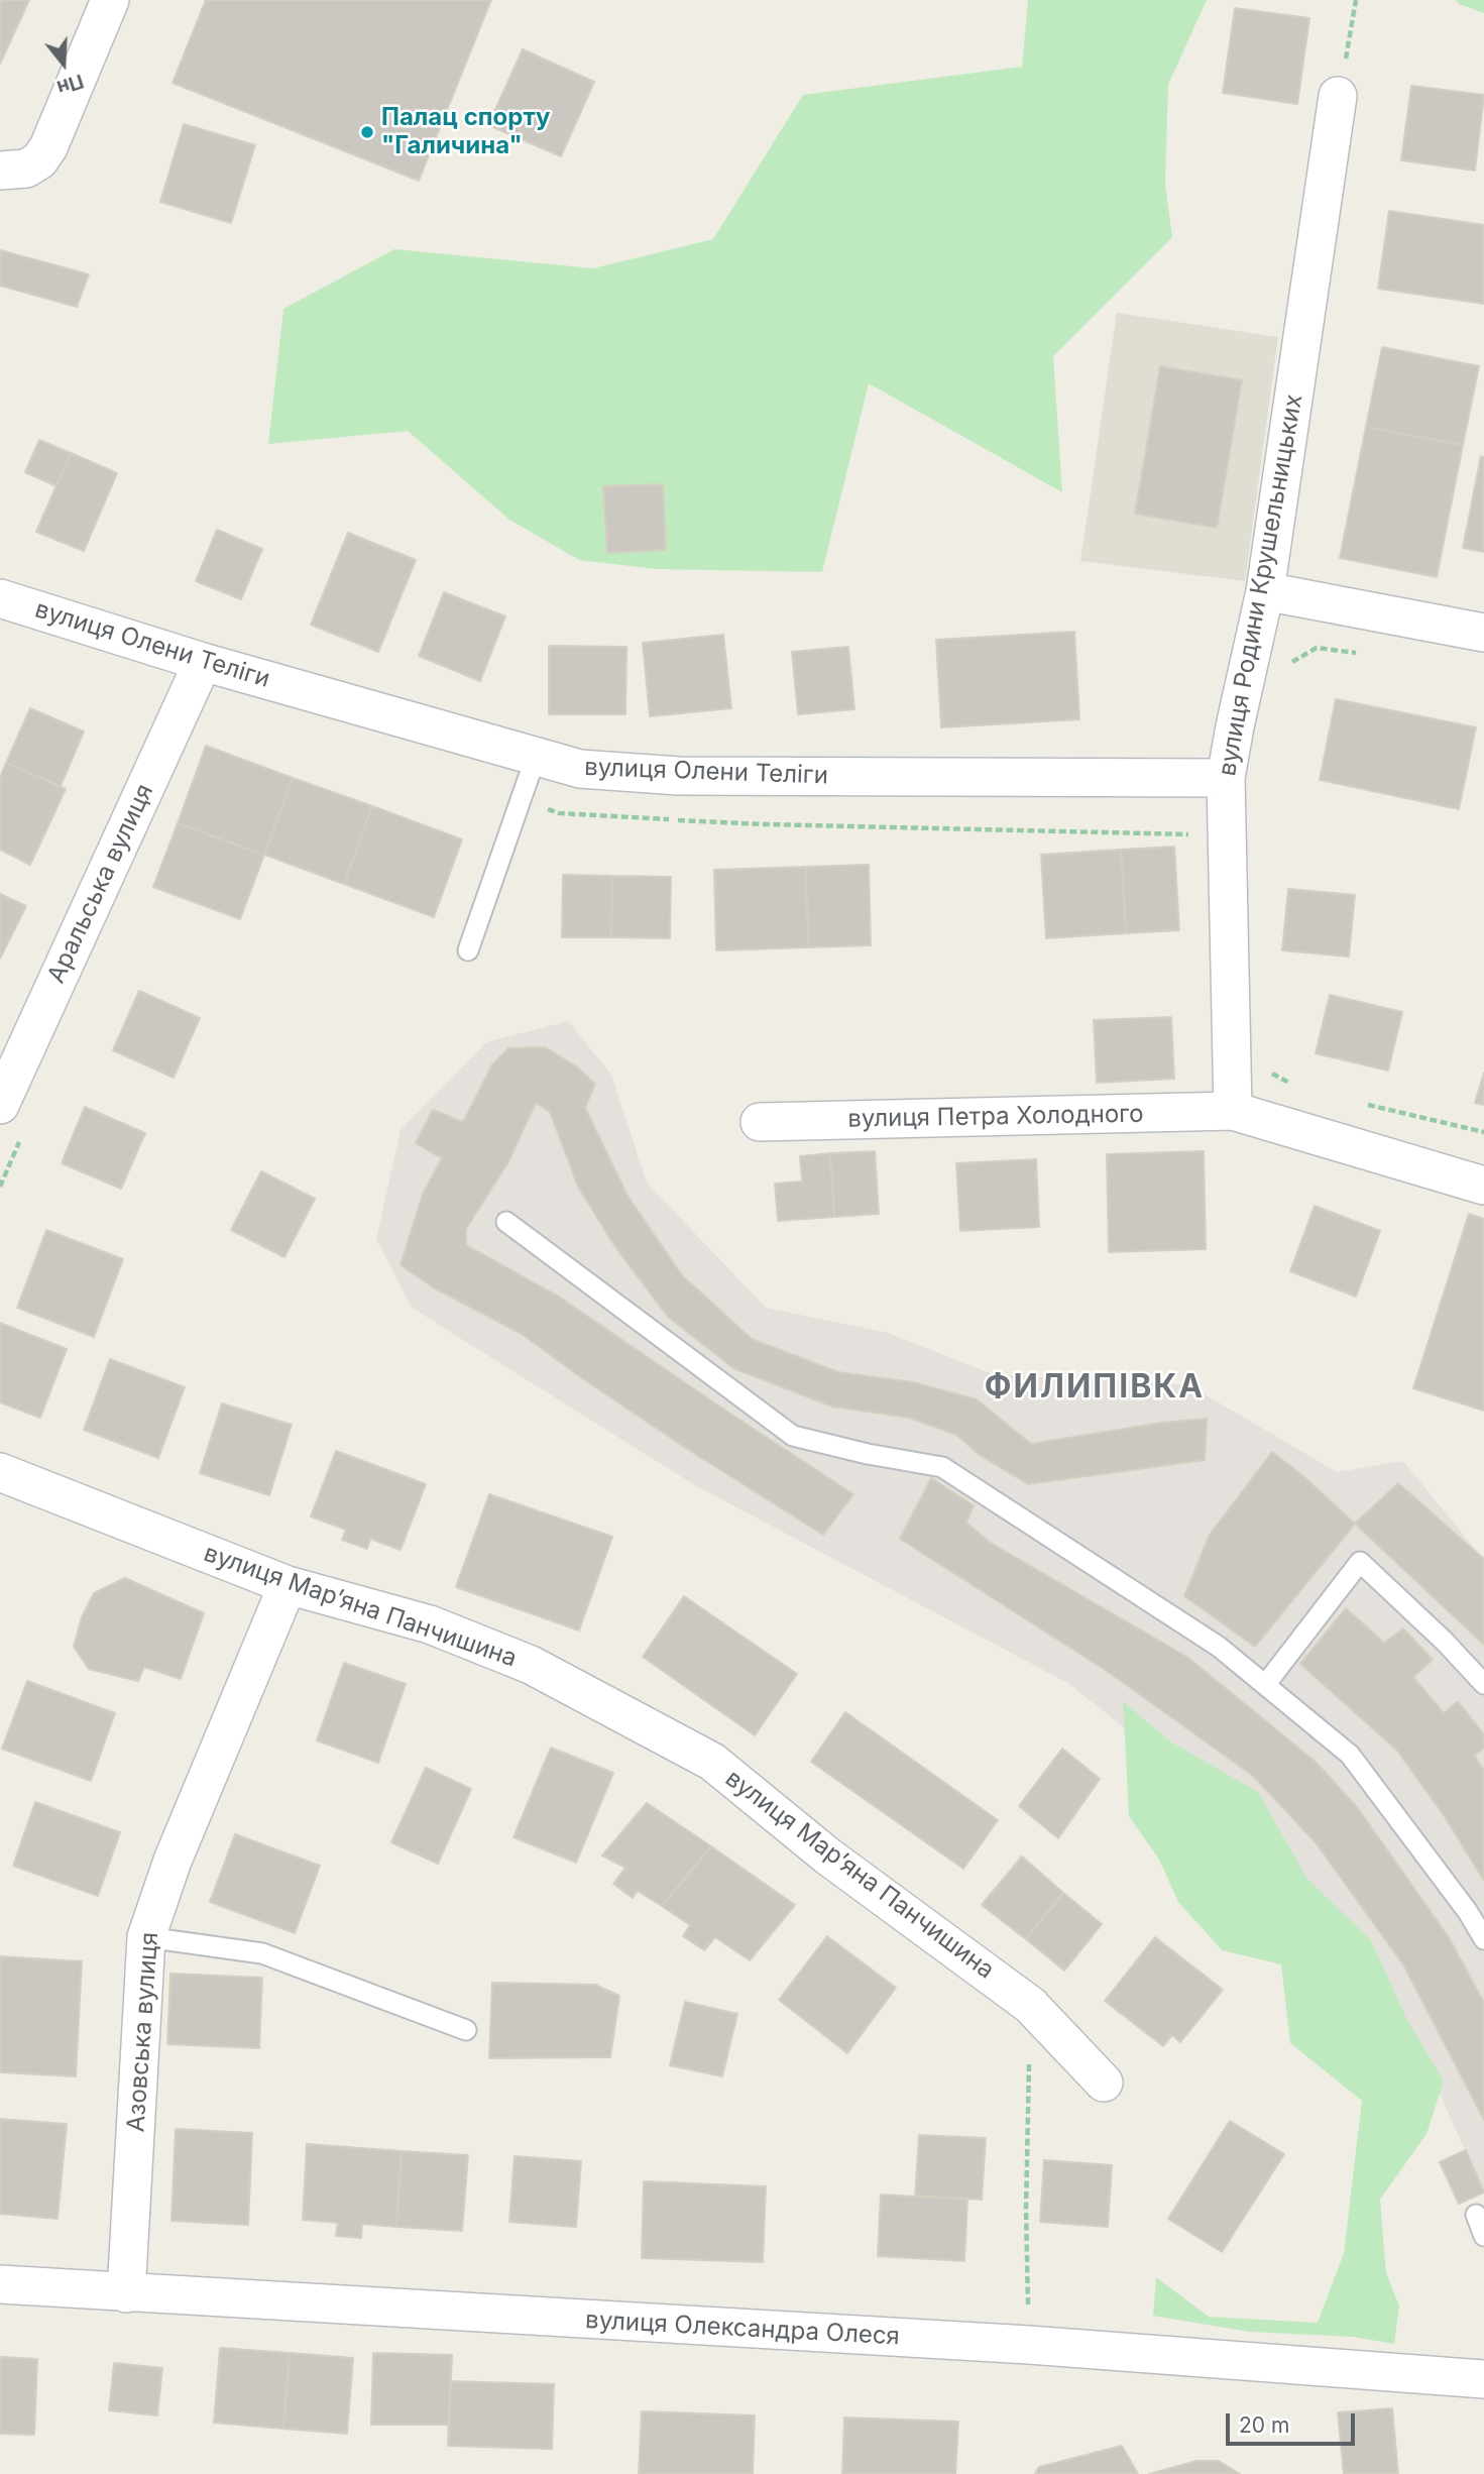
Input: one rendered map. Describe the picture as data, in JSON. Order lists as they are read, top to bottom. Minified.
{"streets":{"street":["вулиця Родини Крушельницьких","вулиця Олени Теліги","Аральська вулиця","вулиця Петра Холодного","вулиця Марʼяна Панчишина","Азовська вулиця","вулиця Олександра Олеся"]},"crossings":[["вулиця Родини Крушельницьких","вулиця Олени Теліги"],["вулиця Родини Крушельницьких","вулиця Петра Холодного"],["вулиця Олени Теліги","Аральська вулиця"],["вулиця Марʼяна Панчишина","Азовська вулиця"],["Азовська вулиця","вулиця Олександра Олеся"]],"districts":["ФИЛИПІВКА"],"places":["Палац спорту \"Галичина\""],"scale_bar":"20 m","north":"bottom"}
